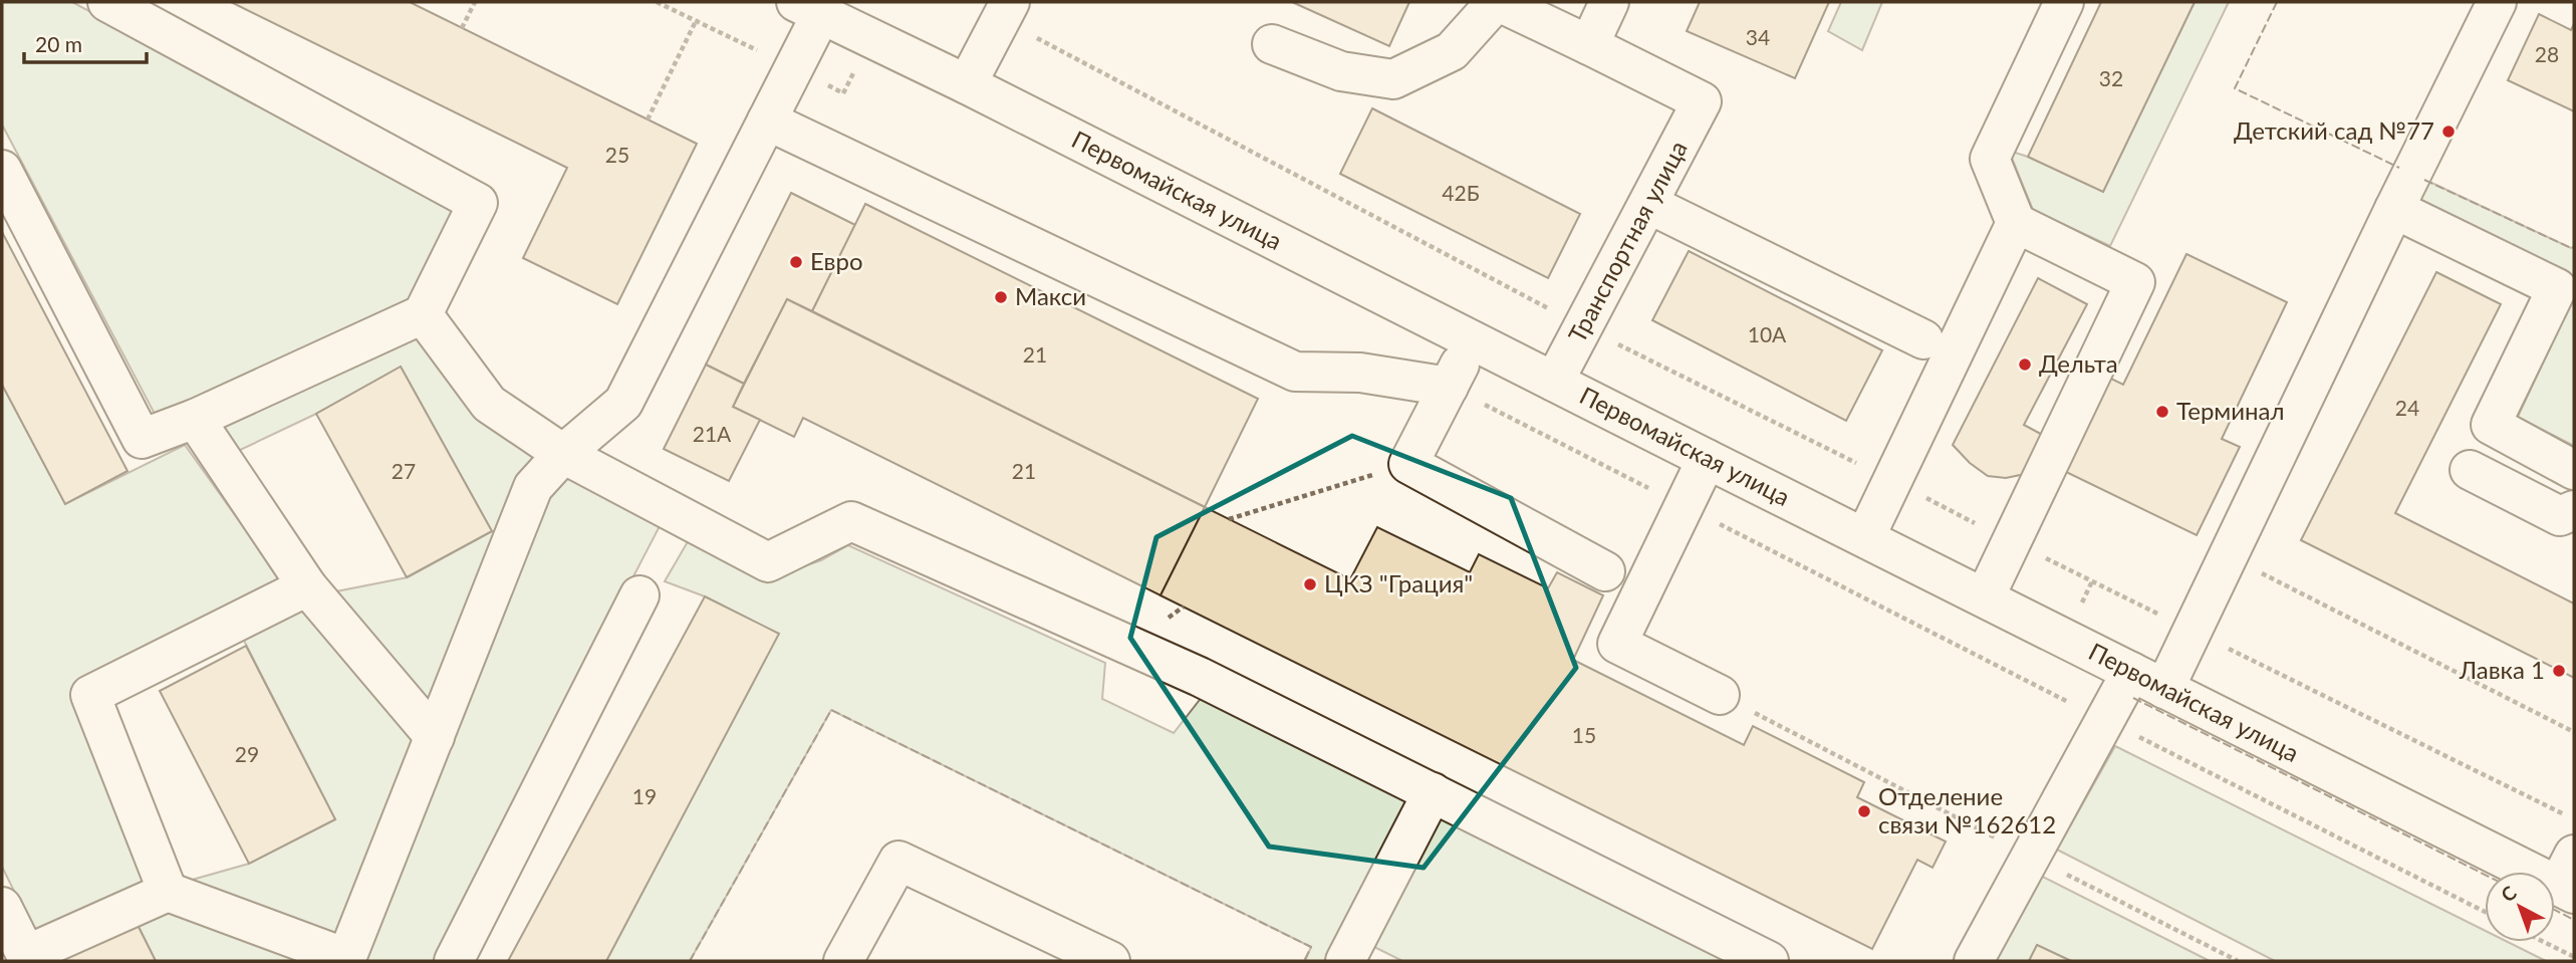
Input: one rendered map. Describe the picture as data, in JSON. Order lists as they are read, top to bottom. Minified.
{"streets":{"street":["Первомайская улица","Транспортная улица"]},"crossings":[["Первомайская улица","Транспортная улица"]],"places":["Детский сад №77","Евро","Макси","Дельта","Терминал","ЦКЗ \"Грация\"","Лавка 1","Отделение связи №162612"],"house_numbers":["34","28","32","25","42Б","10А","21","24","21А","27","21","15","29","19"],"scale_bar":"20 m","north":"top left"}
